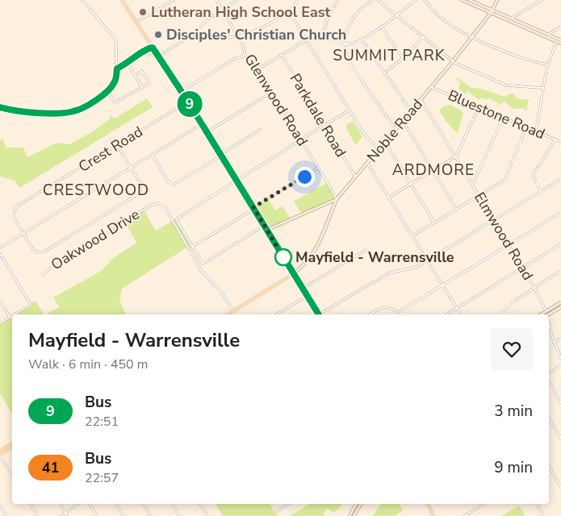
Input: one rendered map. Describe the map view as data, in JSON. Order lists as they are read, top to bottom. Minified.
{"streets":{"main road":["Noble Road"],"street":["Glenwood Road","Bluestone Road","Parkdale Road","Crest Road","Elmwood Road","Oakwood Drive"]},"crossings":[["Glenwood Road","Noble Road"],["Bluestone Road","Noble Road"],["Parkdale Road","Noble Road"],["Noble Road","Elmwood Road"]],"districts":["SUMMIT PARK","ARDMORE","CRESTWOOD"],"places":["Lutheran High School East","Disciples' Christian Church","Mayfield - Warrensville"],"lines":["bus line 9"],"page":{"on_map":"9","heading":["Mayfield - Warrensville","Walk · 6 min · 450 m"],"list":[{"mark":"9","name":"Bus","note":"22:51","value":"3 min"},{"mark":"41","name":"Bus","note":"22:57","value":"9 min"}]}}
